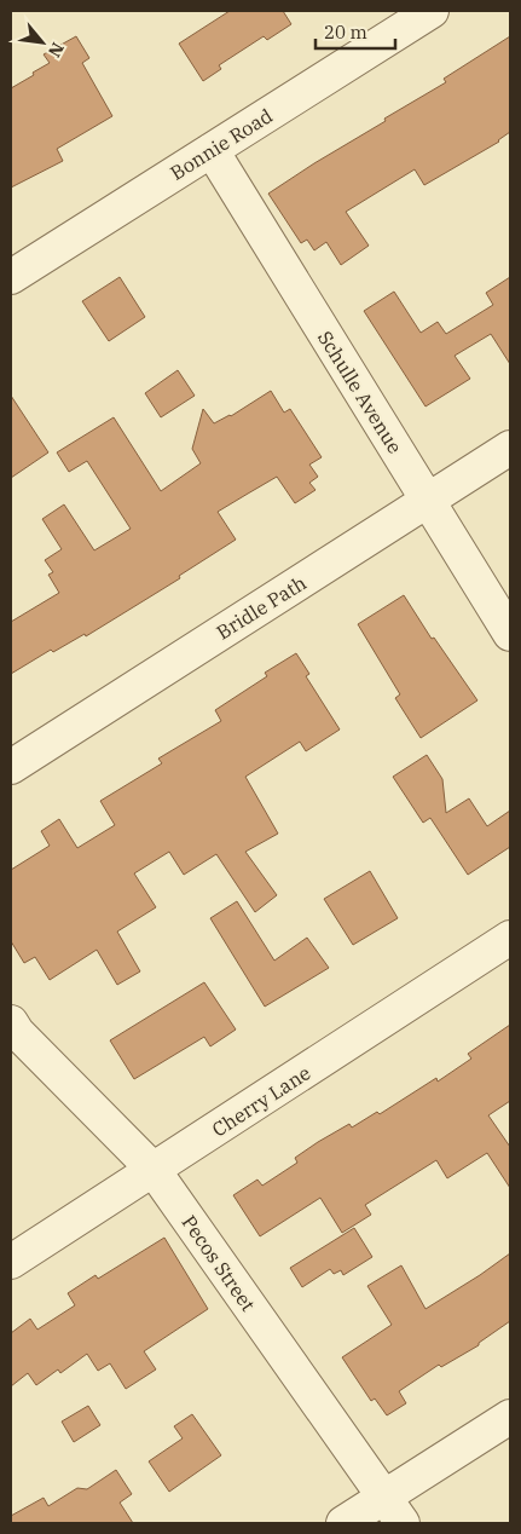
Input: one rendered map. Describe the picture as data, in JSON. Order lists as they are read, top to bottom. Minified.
{"streets":{"street":["Bonnie Road","Schulle Avenue","Bridle Path","Cherry Lane","Pecos Street"]},"crossings":[["Bonnie Road","Schulle Avenue"],["Schulle Avenue","Bridle Path"],["Cherry Lane","Pecos Street"]],"scale_bar":"20 m","north":"bottom right"}
